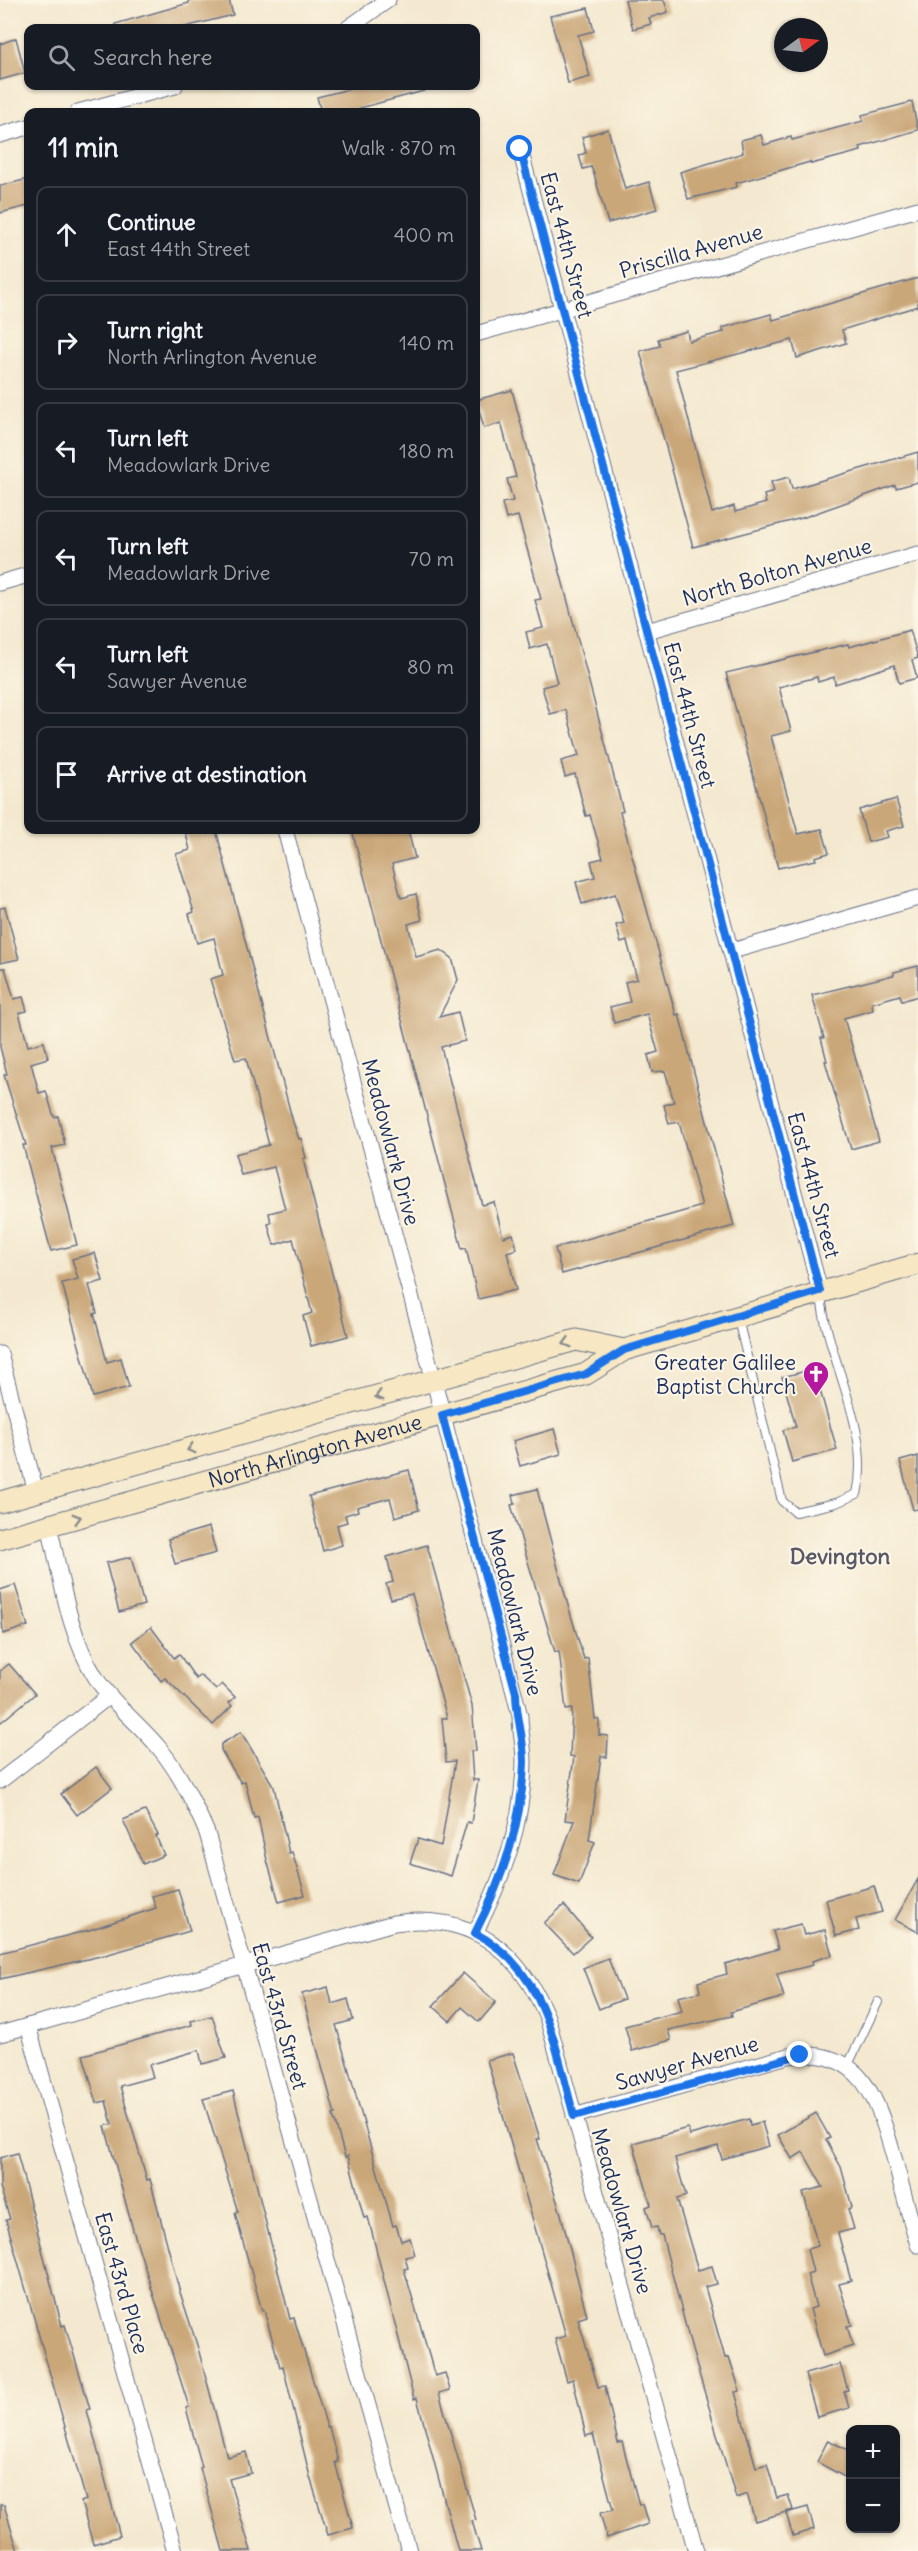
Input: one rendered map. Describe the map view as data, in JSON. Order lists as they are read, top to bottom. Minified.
{"streets":{"main road":["North Arlington Avenue"],"street":["East 44th Street","Priscilla Avenue","North Bolton Avenue","Meadowlark Drive","East 43rd Street","Sawyer Avenue","East 43rd Place"]},"crossings":[["East 44th Street","Priscilla Avenue"],["East 44th Street","North Bolton Avenue"],["East 44th Street","North Arlington Avenue"],["Meadowlark Drive","North Arlington Avenue"],["Meadowlark Drive","Sawyer Avenue"],["North Arlington Avenue","East 43rd Street"]],"districts":["Devington"],"places":{"church":["Greater Galilee Baptist Church"]},"north":"right","page":{"search":"Search here","heading":["11 min","Walk · 870 m"],"list":[["Continue","East 44th Street","400 m"],["Turn right","North Arlington Avenue","140 m"],["Turn left","Meadowlark Drive","180 m"],["Turn left","Meadowlark Drive","70 m"],["Turn left","Sawyer Avenue","80 m"],"Arrive at destination"],"map_buttons":["+","−"]}}
